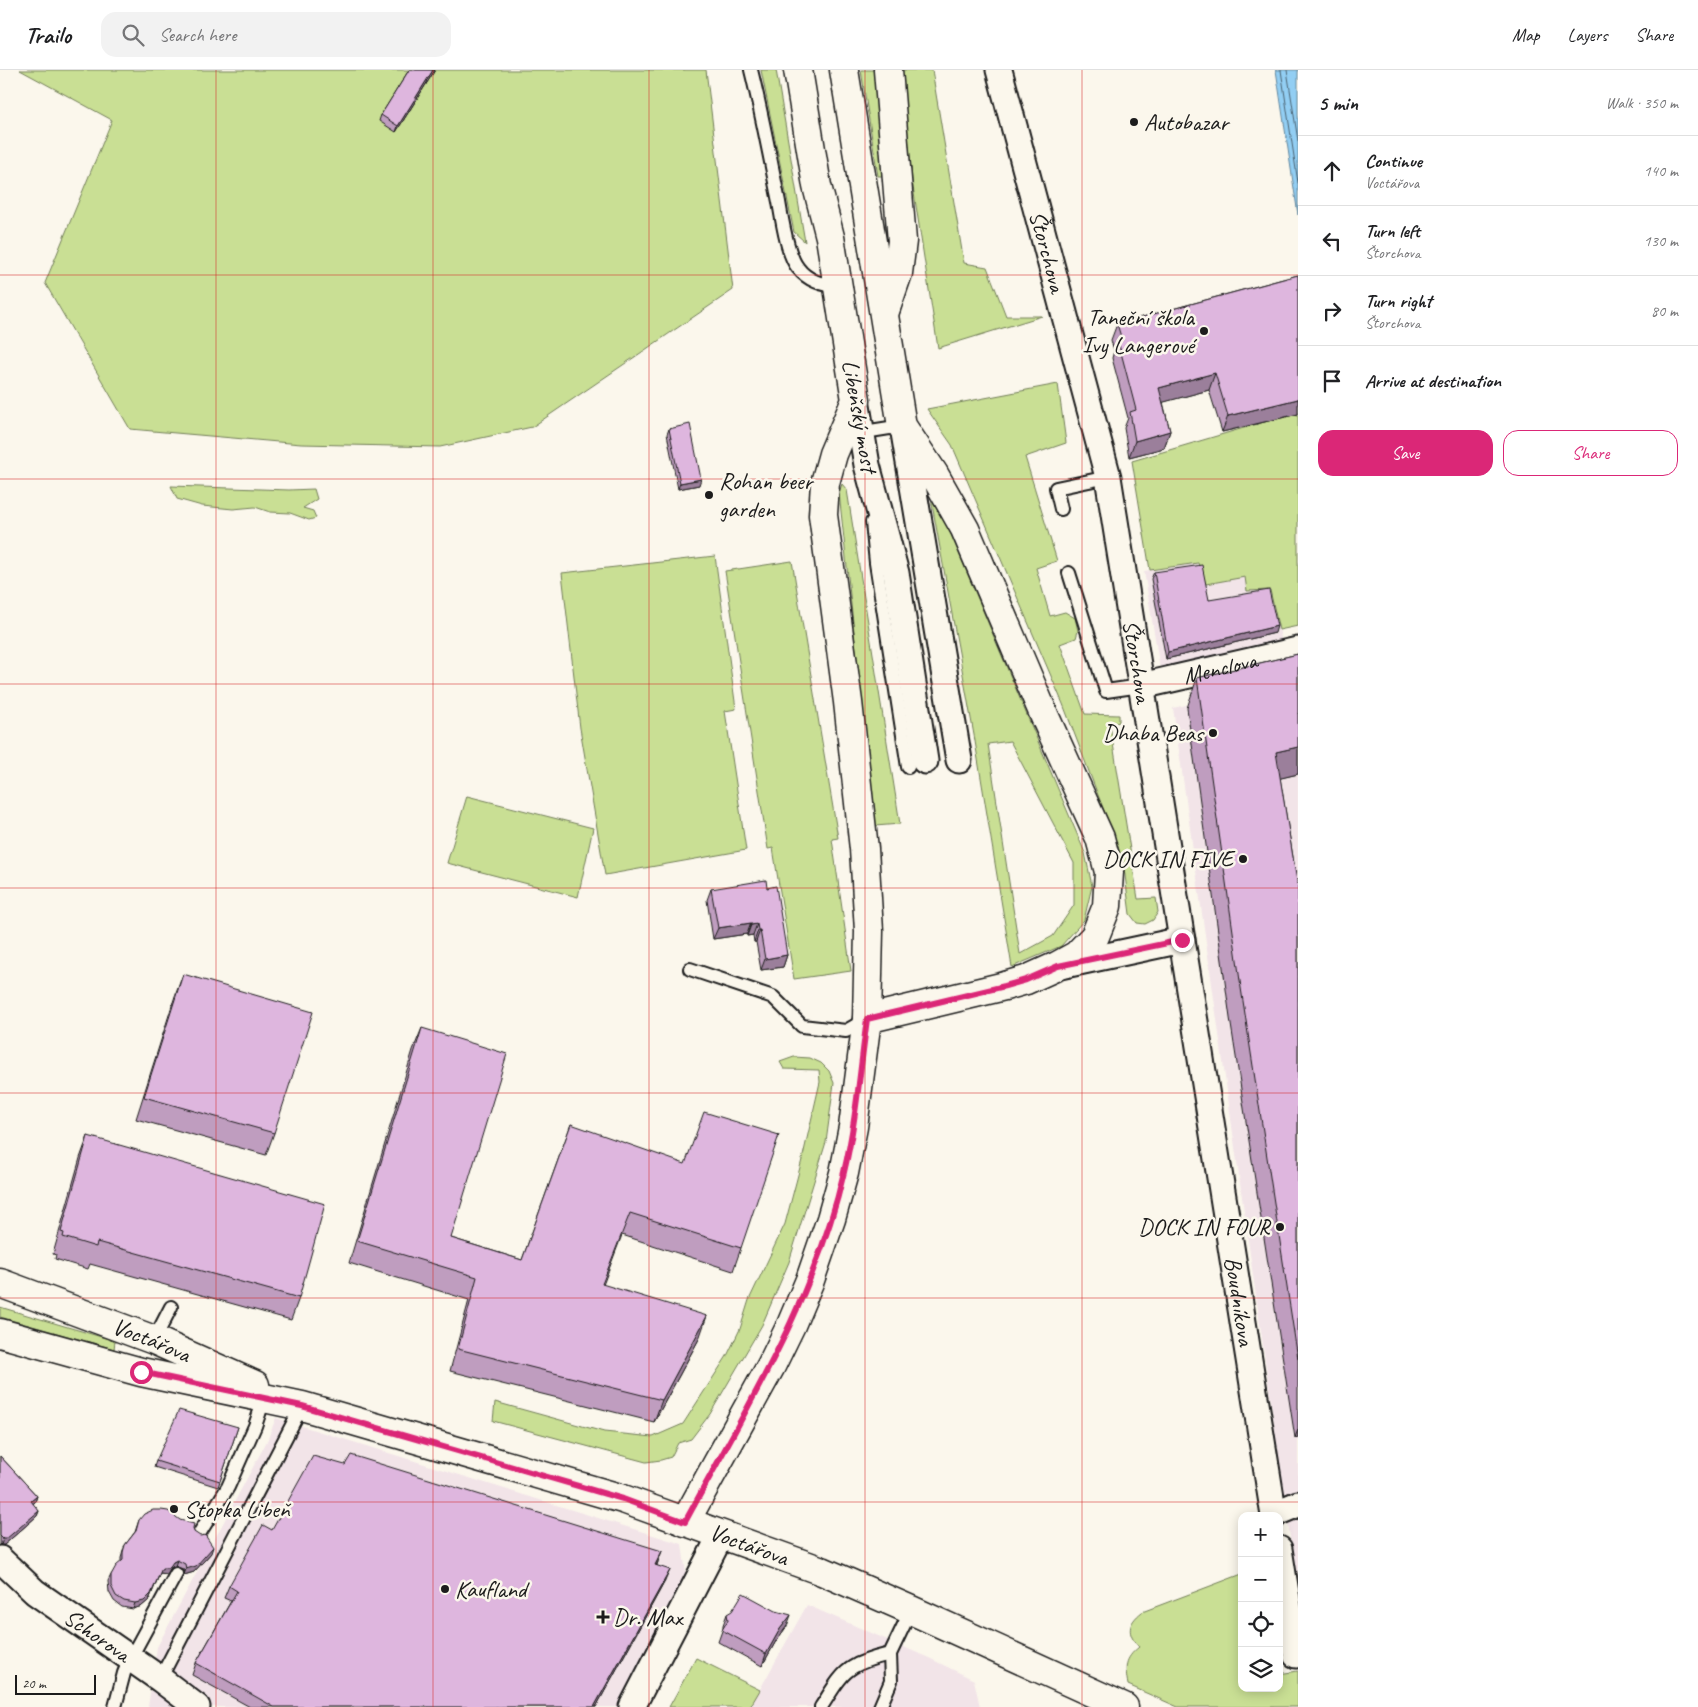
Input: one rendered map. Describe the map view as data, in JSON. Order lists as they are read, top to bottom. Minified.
{"streets":{"main road":["Libeňský most","Voctářova"],"street":["Štorchova","Menclova","Boudníkova","Schorova"]},"crossings":[["Štorchova","Menclova"],["Štorchova","Boudníkova"]],"places":{"other":["Autobazar","Taneční škola Ivy Langerové","Rohan beer garden","Dhaba Beas","DOCK IN FIVE","DOCK IN FOUR","Stopka Libeň","Kaufland"],"health":["Dr. Max"]},"scale_bar":"20 m","page":{"header":"Trailo","search":"Search here","nav":["Map","Layers","Share"],"heading":["5 min","Walk · 350 m"],"list":[["Continue","Voctářova","140 m"],["Turn left","Štorchova","130 m"],["Turn right","Štorchova","80 m"],"Arrive at destination"],"buttons":["Save","Share"],"map_buttons":["+","−"],"scale":"20 m"}}
